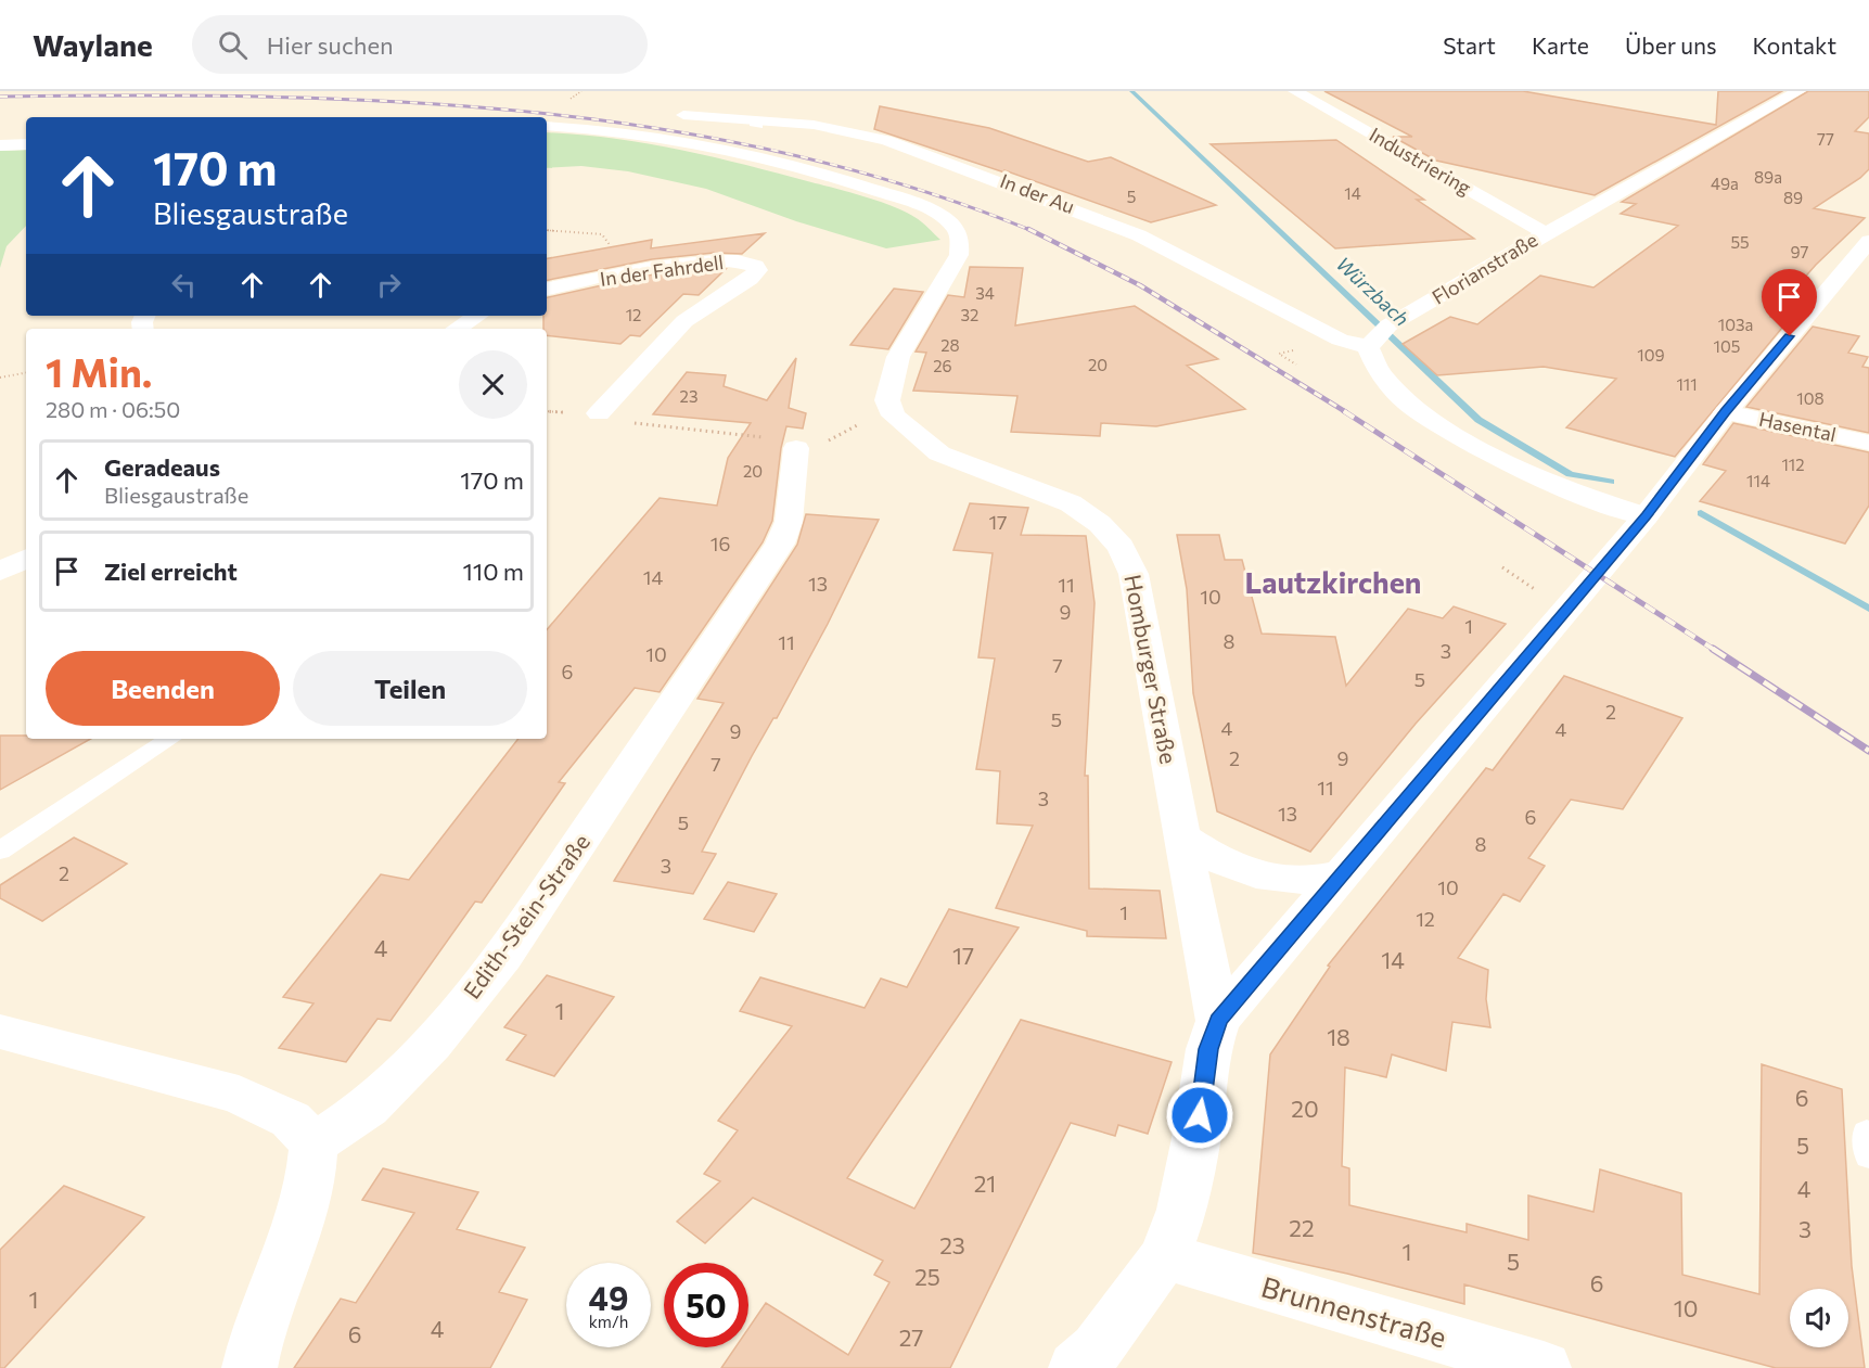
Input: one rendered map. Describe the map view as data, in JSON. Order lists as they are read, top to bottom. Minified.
{"streets":{"street":["Industriering","In der Au","Florianstraße","In der Fahrdell","Hasental","Homburger Straße","Edith-Stein-Straße","Brunnenstraße"]},"crossings":[["Industriering","Florianstraße"],["In der Au","Florianstraße"]],"districts":["Lautzkirchen"],"water":["Würzbach"],"house_numbers":["77","89a","49a","14","5","89","55","97","34","12","32","103a","28","105","109","20","26","111","23","108","112","20","114","17","16","14","13","11","10","9","1","8","11","3","10","7","6","5","2","5","4","4","9","2","9","7","11","3","13","6","5","8","3","2","10","1","12","4","17","14","1","18","6","20","5","21","4","22","3","23","1","5","25","6","1","10","4","6","27"],"page":{"header":"Waylane","search":"Hier suchen","nav":["Start","Karte","Über uns","Kontakt"],"turn":["170 m","Bliesgaustraße"],"heading":["1 Min.","280 m · 06:50"],"list":[{"name":"Geradeaus","note":"Bliesgaustraße","value":"170 m"},{"name":"Ziel erreicht","value":"110 m"}],"buttons":["Beenden","Teilen"],"speed":"49 km/h","limit":"50"}}
